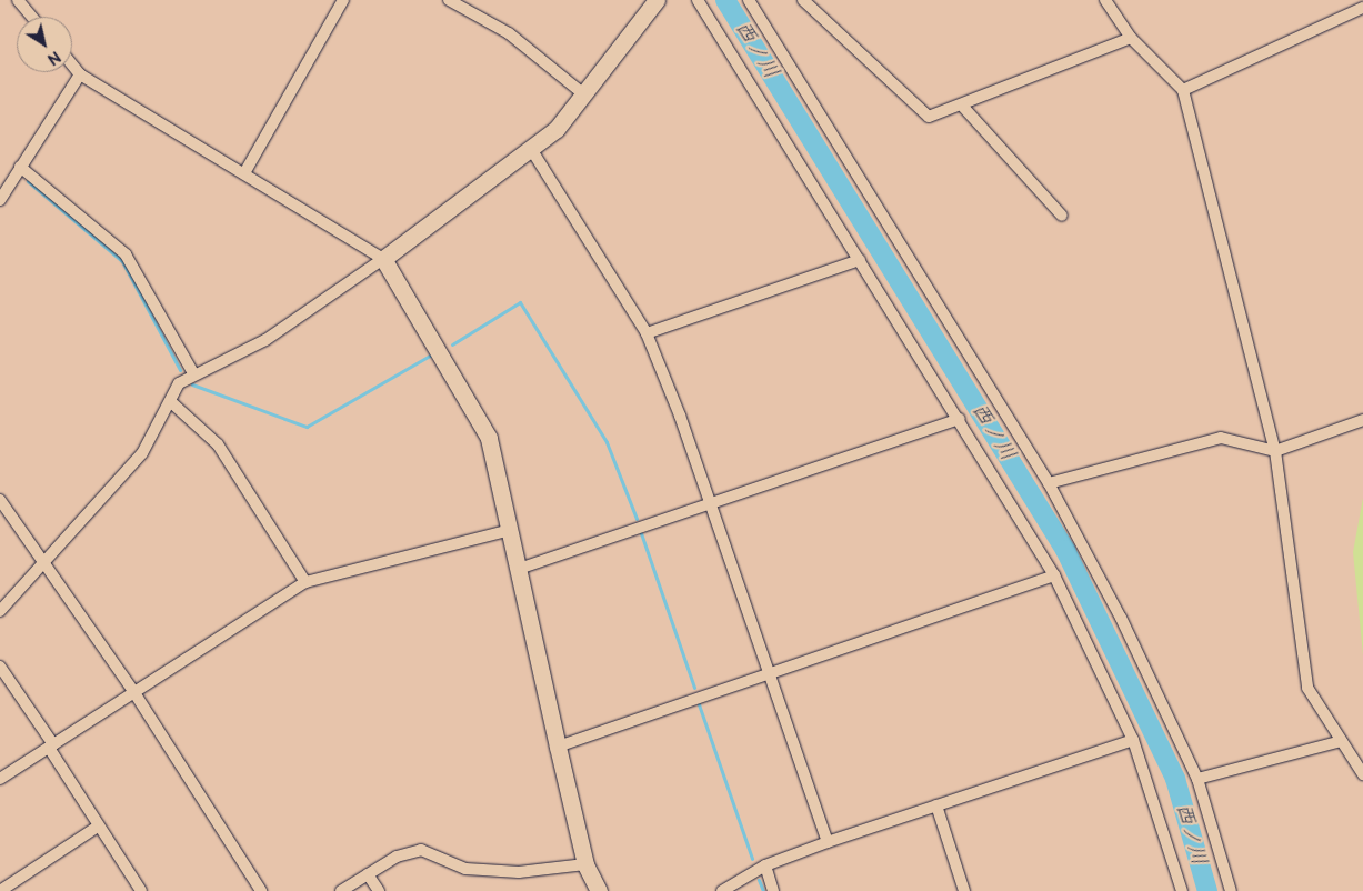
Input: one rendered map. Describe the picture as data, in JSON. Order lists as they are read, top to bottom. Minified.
{"water":["西ノ川"],"north":"bottom right"}
